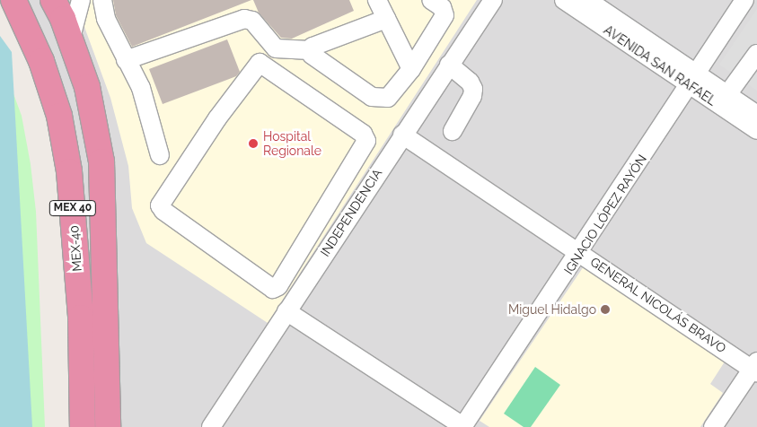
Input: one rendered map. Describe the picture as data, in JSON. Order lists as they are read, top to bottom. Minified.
{"streets":{"highway":["MEX 40","MEX-40"],"street":["AVENIDA SAN RAFAEL","INDEPENDENCIA","IGNACIO LÓPEZ RAYÓN","GENERAL NICOLÁS BRAVO"]},"crossings":[["AVENIDA SAN RAFAEL","IGNACIO LÓPEZ RAYÓN"],["INDEPENDENCIA","GENERAL NICOLÁS BRAVO"],["IGNACIO LÓPEZ RAYÓN","GENERAL NICOLÁS BRAVO"]],"places":["Hospital Regionale","Miguel Hidalgo"]}
